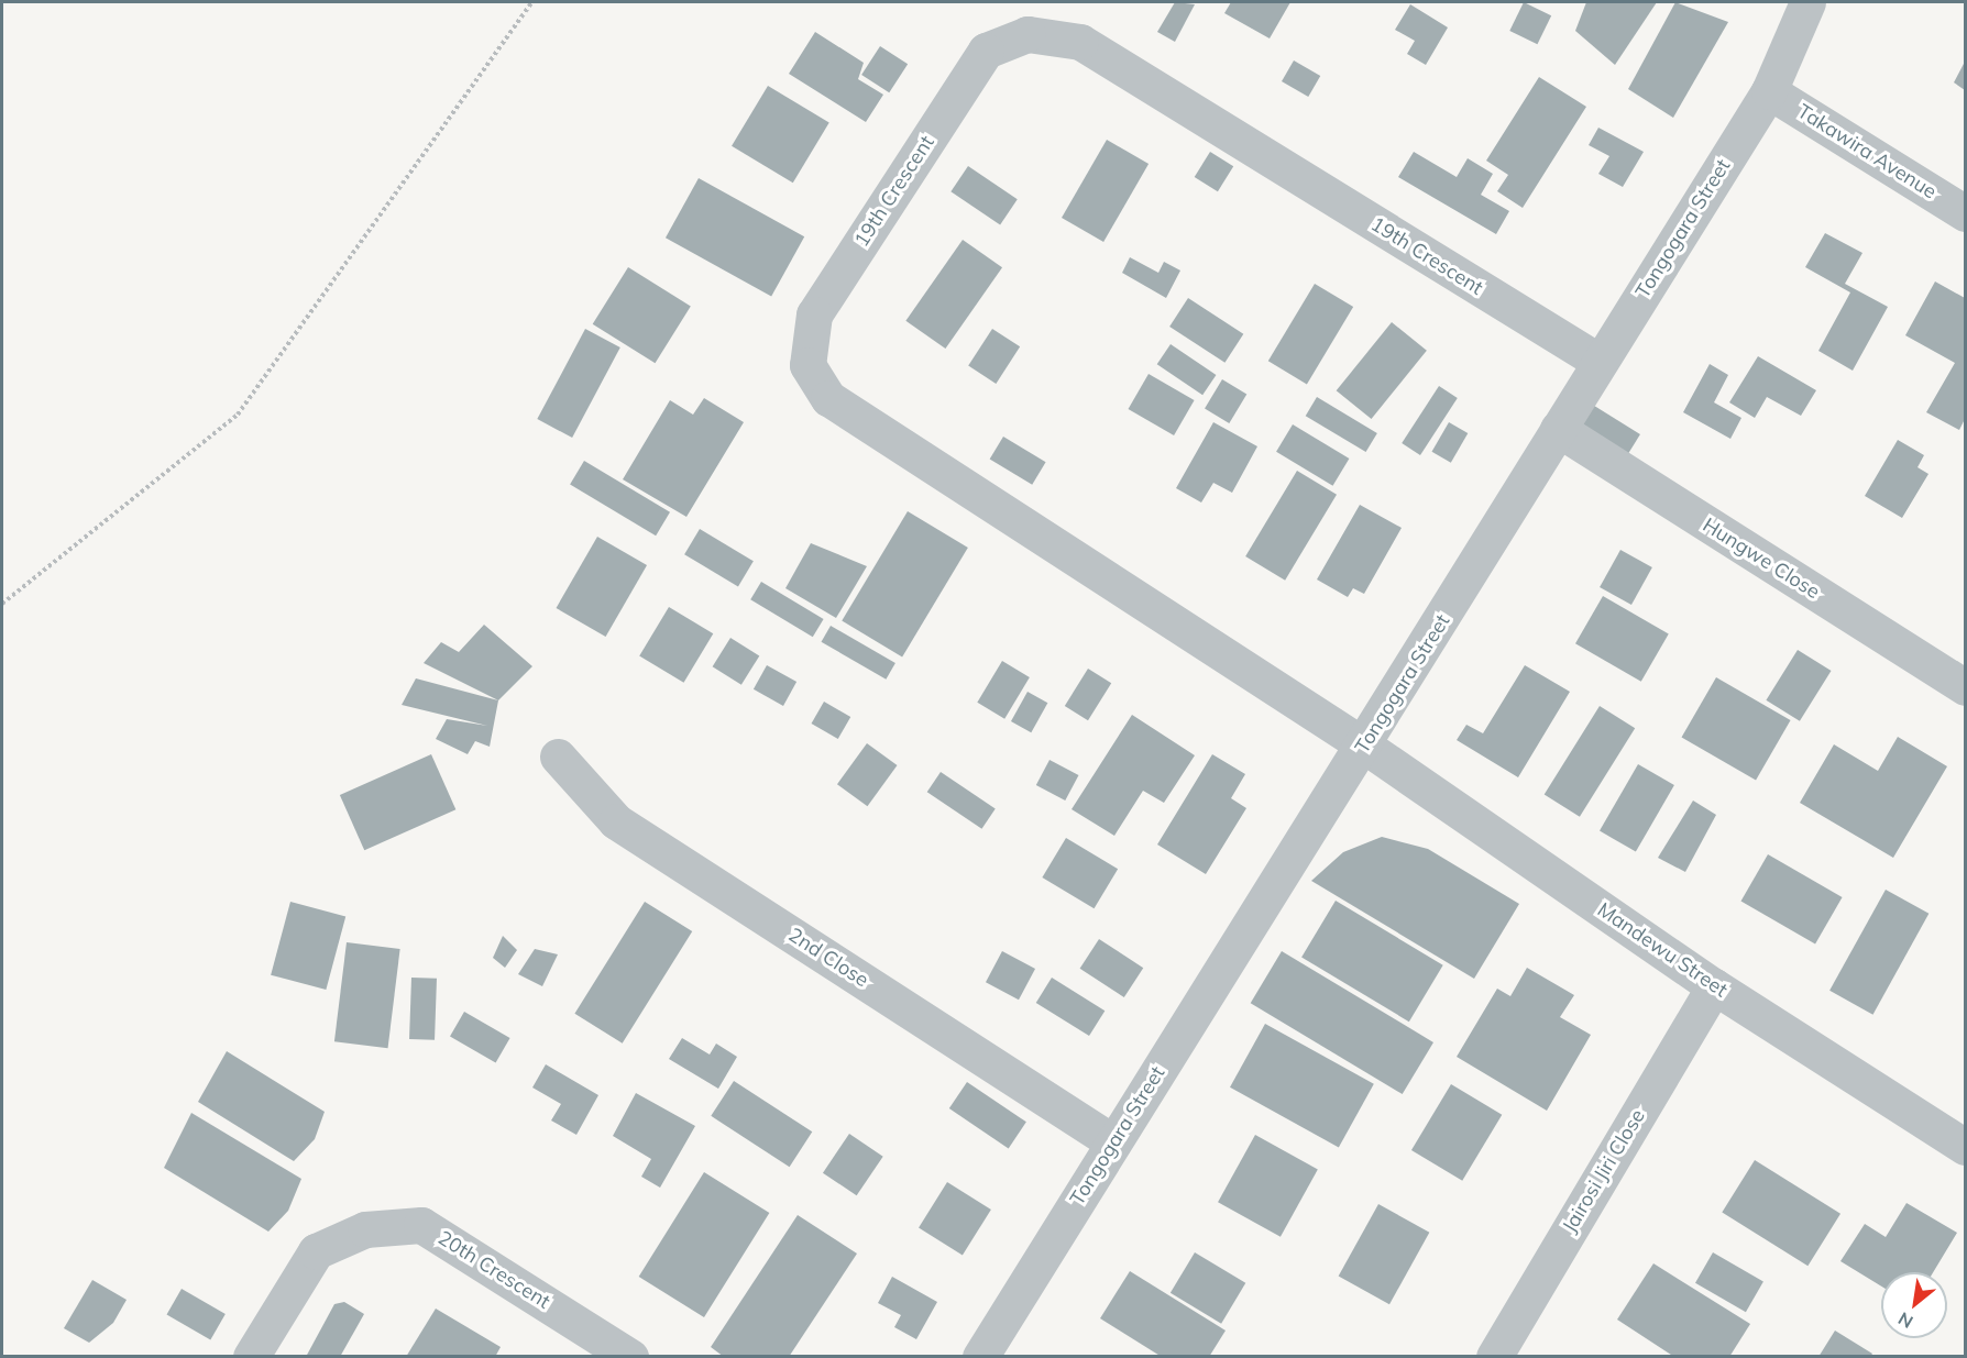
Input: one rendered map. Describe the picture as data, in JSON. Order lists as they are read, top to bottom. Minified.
{"streets":{"street":["Takawira Avenue","19th Crescent","Tongogara Street","Hungwe Close","Mandewu Street","2nd Close","Jairosi Jiri Close","20th Crescent"]},"crossings":[["Takawira Avenue","Tongogara Street"],["19th Crescent","Tongogara Street"],["19th Crescent","Mandewu Street"],["Tongogara Street","Hungwe Close"],["Tongogara Street","Mandewu Street"],["Tongogara Street","2nd Close"],["Mandewu Street","Jairosi Jiri Close"]],"north":"bottom left"}
